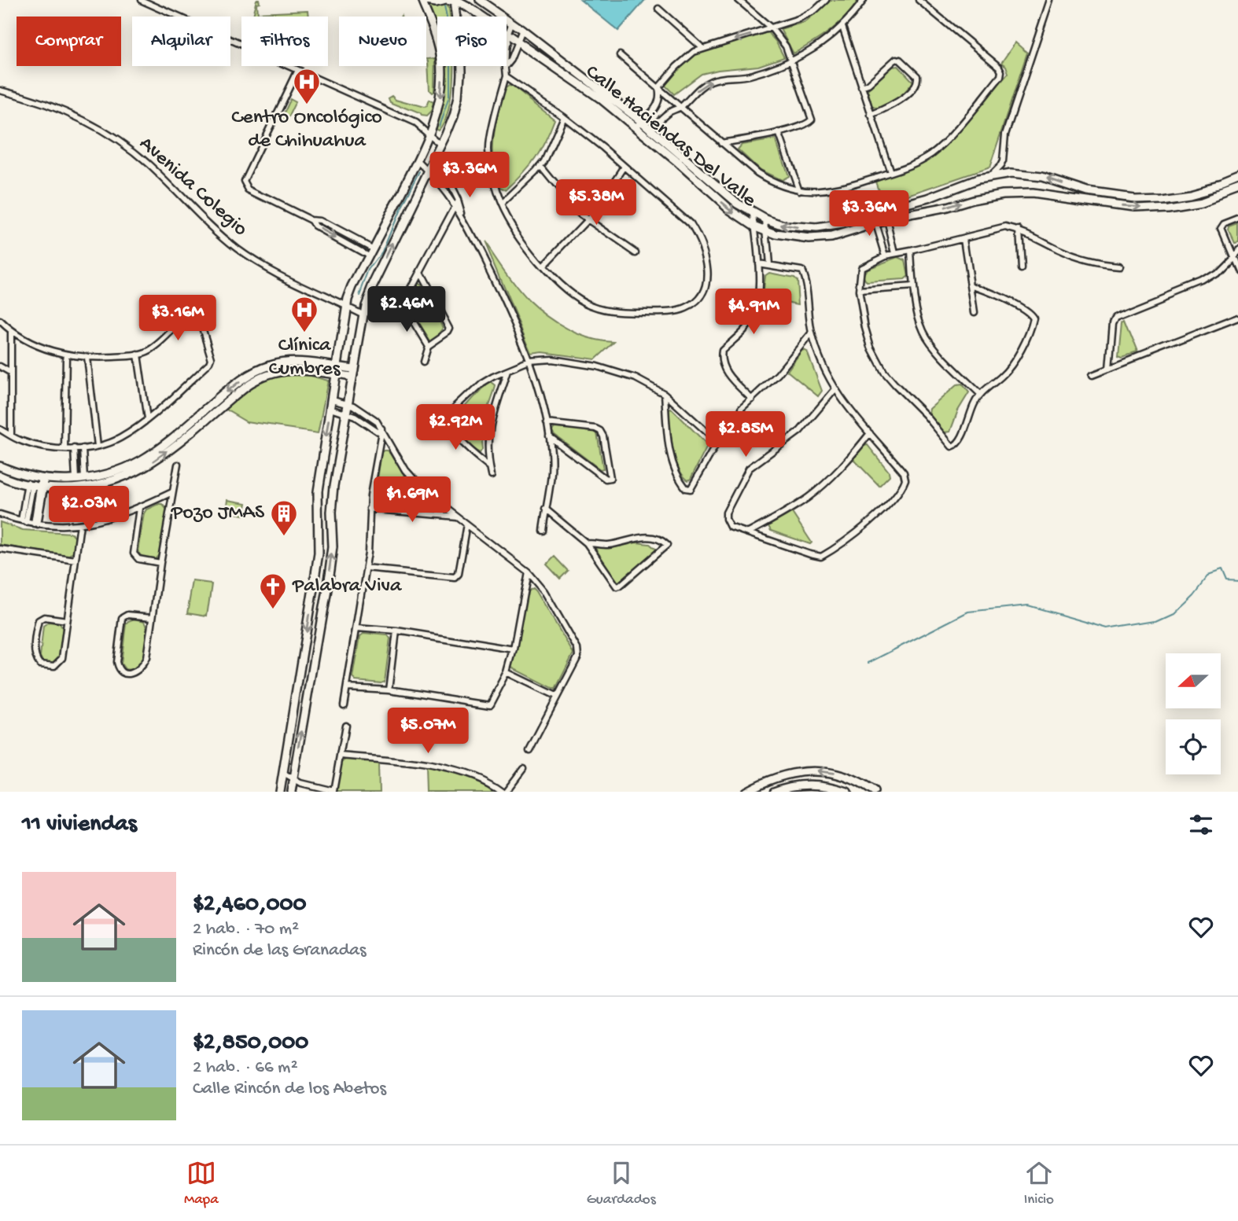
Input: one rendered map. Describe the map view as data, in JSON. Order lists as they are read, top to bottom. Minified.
{"streets":{"main road":["Calle Haciendas Del Valle"],"street":["Avenida Colegio"]},"places":{"hospital":["Centro Oncológico de Chihuahua","Clínica Cumbres"],"building":["Pozo JMAS"],"church":["Palabra Viva"]},"north":"left","page":{"chip":["Comprar","Alquilar","Filtros","Nuevo","Piso"],"price":["$3.36M","$5.38M","$3.36M","$2.46M","$4.91M","$3.16M","$2.92M","$2.85M","$1.69M","$2.03M","$5.07M"],"heading":"11 viviendas","list":[{"name":"$2,460,000","note":"2 hab. · 70 m² · Rincón de las Granadas"},{"name":"$2,850,000","note":"2 hab. · 66 m² · Calle Rincón de los Abetos"}],"tabs":["Mapa","Guardados","Inicio"]}}
